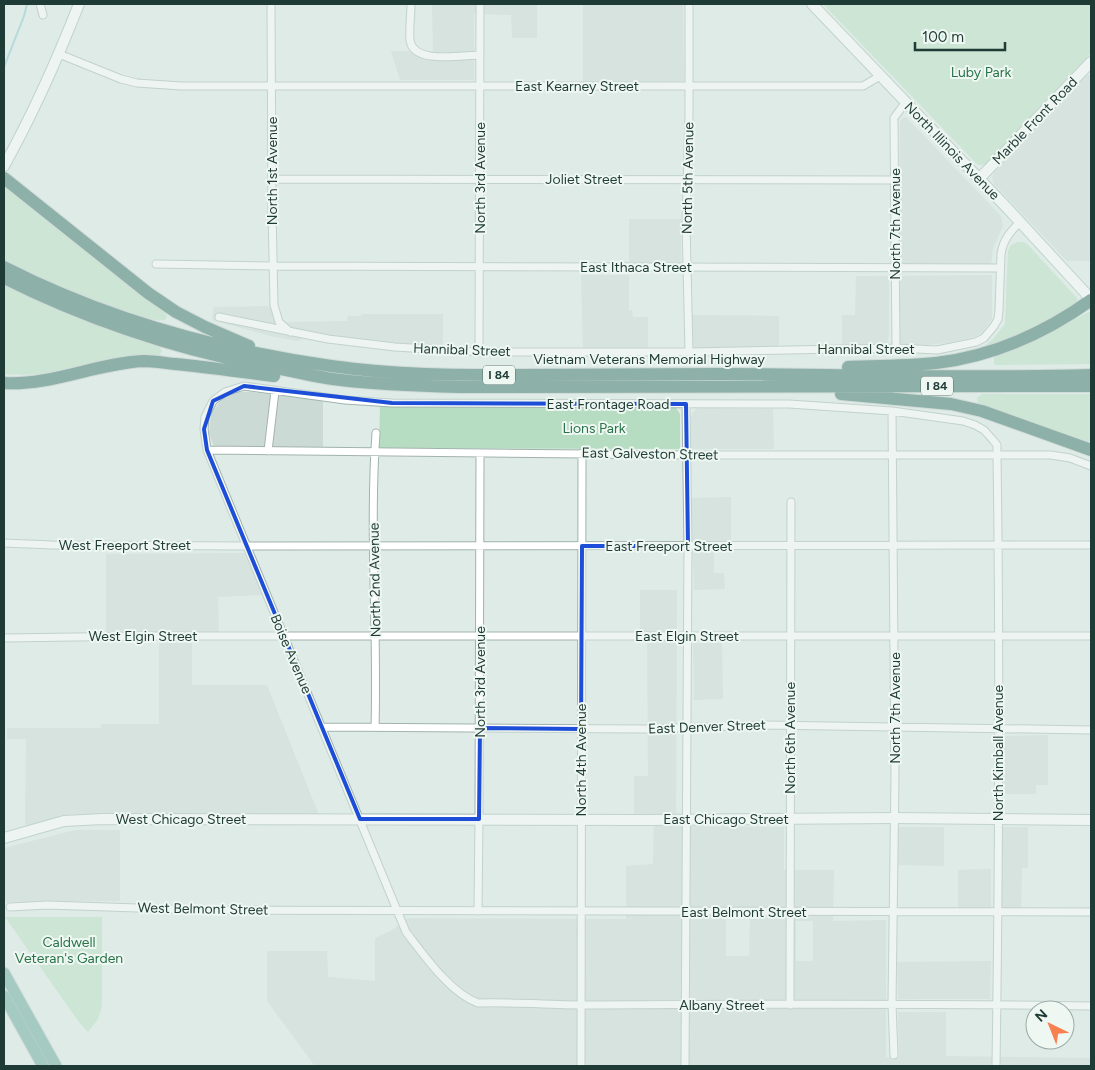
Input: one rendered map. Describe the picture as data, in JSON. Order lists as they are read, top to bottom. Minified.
{"streets":{"highway":["Vietnam Veterans Memorial Highway","I 84"],"street":["East Kearney Street","Marble Front Road","North Illinois Avenue","North 1st Avenue","North 3rd Avenue","North 5th Avenue","Joliet Street","North 7th Avenue","East Ithaca Street","Hannibal Street","East Frontage Road","East Galveston Street","West Freeport Street","East Freeport Street","North 2nd Avenue","West Elgin Street","East Elgin Street","Boise Avenue","East Denver Street","North 6th Avenue","North Kimball Avenue","North 4th Avenue","West Chicago Street","East Chicago Street","West Belmont Street","East Belmont Street","Albany Street"]},"crossings":[["East Kearney Street","North Illinois Avenue"],["East Kearney Street","North 1st Avenue"],["East Kearney Street","North 3rd Avenue"],["East Kearney Street","North 5th Avenue"],["Marble Front Road","North Illinois Avenue"],["North Illinois Avenue","North 7th Avenue"],["North 1st Avenue","Joliet Street"],["North 1st Avenue","East Ithaca Street"],["North 1st Avenue","Hannibal Street"],["North 3rd Avenue","Joliet Street"],["North 3rd Avenue","East Ithaca Street"],["North 3rd Avenue","Hannibal Street"],["North 3rd Avenue","East Galveston Street"],["North 3rd Avenue","East Freeport Street"],["North 3rd Avenue","East Elgin Street"],["North 3rd Avenue","East Denver Street"],["North 3rd Avenue","East Chicago Street"],["North 3rd Avenue","East Belmont Street"],["North 5th Avenue","Joliet Street"],["North 5th Avenue","East Ithaca Street"],["North 5th Avenue","Hannibal Street"],["Joliet Street","North 7th Avenue"],["North 7th Avenue","East Ithaca Street"],["North 7th Avenue","Hannibal Street"],["North 7th Avenue","East Frontage Road"],["North 7th Avenue","East Galveston Street"],["North 7th Avenue","East Freeport Street"],["North 7th Avenue","East Elgin Street"],["North 7th Avenue","East Denver Street"],["North 7th Avenue","East Chicago Street"],["North 7th Avenue","East Belmont Street"],["North 7th Avenue","Albany Street"],["East Ithaca Street","Hannibal Street"],["East Frontage Road","Boise Avenue"],["East Frontage Road","North Kimball Avenue"],["East Galveston Street","North 2nd Avenue"],["East Galveston Street","Boise Avenue"],["East Galveston Street","North Kimball Avenue"],["East Galveston Street","North 4th Avenue"],["West Freeport Street","East Freeport Street"],["West Freeport Street","Boise Avenue"],["East Freeport Street","North 2nd Avenue"],["East Freeport Street","Boise Avenue"],["East Freeport Street","North 6th Avenue"],["East Freeport Street","North Kimball Avenue"],["East Freeport Street","North 4th Avenue"],["North 2nd Avenue","East Elgin Street"],["North 2nd Avenue","East Denver Street"],["West Elgin Street","East Elgin Street"],["West Elgin Street","Boise Avenue"],["East Elgin Street","Boise Avenue"],["East Elgin Street","North 6th Avenue"],["East Elgin Street","North Kimball Avenue"],["East Elgin Street","North 4th Avenue"],["Boise Avenue","East Denver Street"],["Boise Avenue","West Chicago Street"],["Boise Avenue","East Chicago Street"],["Boise Avenue","West Belmont Street"],["Boise Avenue","East Belmont Street"],["Boise Avenue","Albany Street"],["East Denver Street","North 6th Avenue"],["East Denver Street","North Kimball Avenue"],["East Denver Street","North 4th Avenue"],["North 6th Avenue","East Chicago Street"],["North 6th Avenue","East Belmont Street"],["North 6th Avenue","Albany Street"],["North Kimball Avenue","East Chicago Street"],["North Kimball Avenue","East Belmont Street"],["North Kimball Avenue","Albany Street"],["North 4th Avenue","East Chicago Street"],["North 4th Avenue","East Belmont Street"],["North 4th Avenue","Albany Street"],["West Chicago Street","East Chicago Street"],["West Belmont Street","East Belmont Street"],["West Belmont Street","Albany Street"],["East Belmont Street","Albany Street"]],"parks":["Luby Park","Lions Park","Caldwell Veteran's Garden"],"scale_bar":"100 m","north":"top left"}
